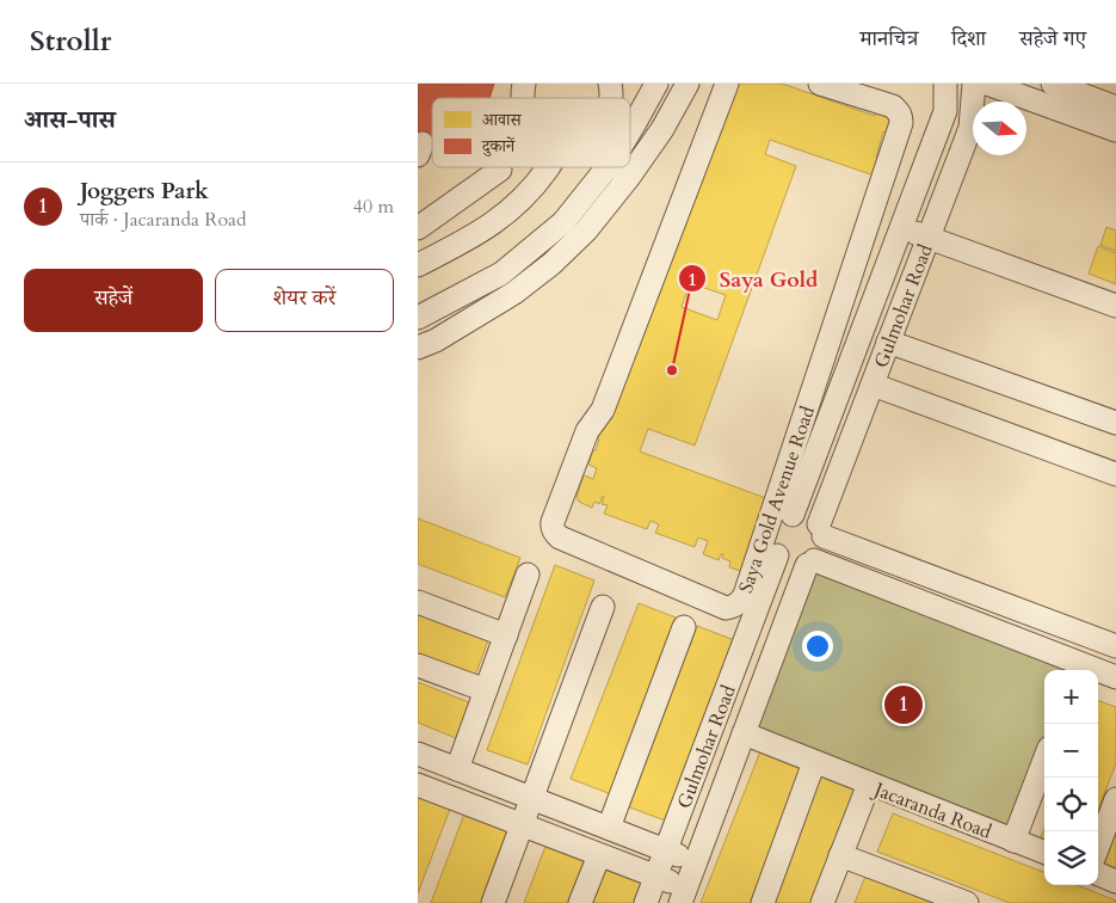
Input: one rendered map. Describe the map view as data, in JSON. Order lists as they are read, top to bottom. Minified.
{"streets":{"street":["Gulmohar Road","Saya Gold Avenue Road","Jacaranda Road"]},"places":["Saya Gold"],"legend":["आवास","दुकानें"],"north":"right","page":{"header":"Strollr","nav":["मानचित्र","दिशा","सहेजे गए"],"heading":"आस-पास","list":[{"mark":"1","name":"Joggers Park","note":"पार्क · Jacaranda Road","value":"40 m"}],"buttons":["सहेजें","शेयर करें"],"map_buttons":["+","−"],"pins":"1"}}
